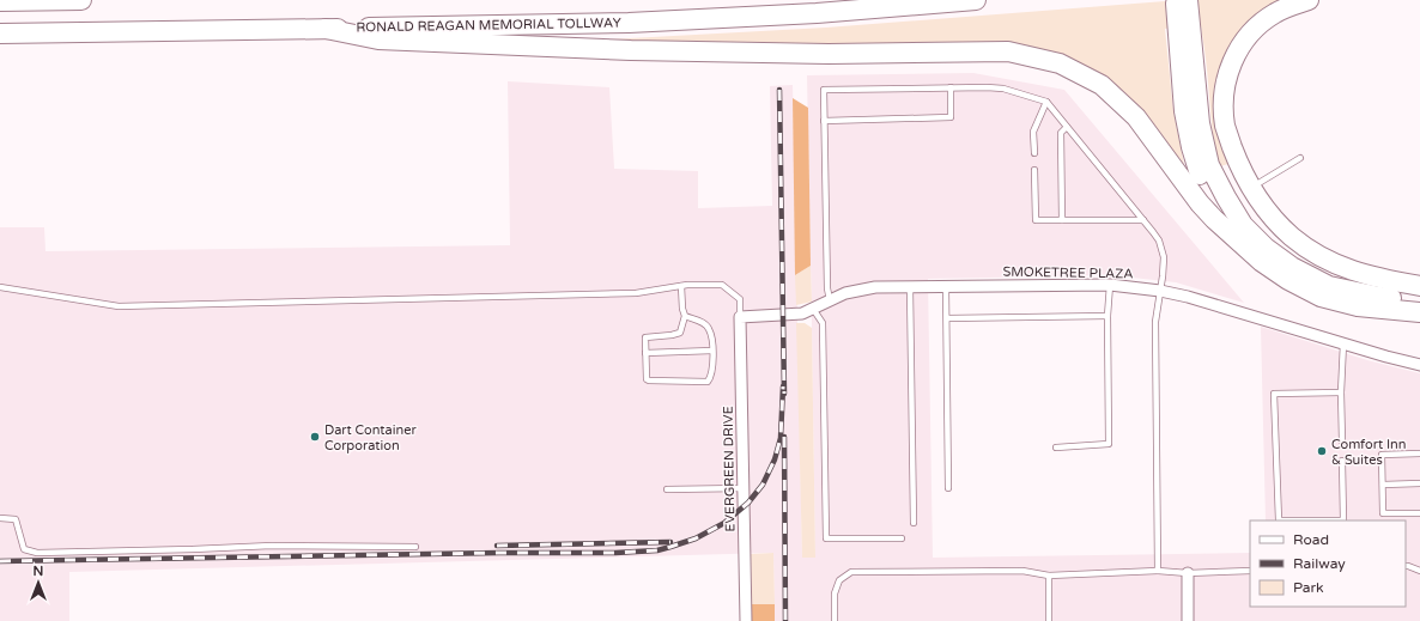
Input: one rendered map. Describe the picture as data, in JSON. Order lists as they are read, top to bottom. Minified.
{"streets":{"highway":["RONALD REAGAN MEMORIAL TOLLWAY"],"street":["SMOKETREE PLAZA","EVERGREEN DRIVE"]},"crossings":[["SMOKETREE PLAZA","EVERGREEN DRIVE"]],"places":["Dart Container Corporation","Comfort Inn & Suites"],"legend":["Road","Railway","Park"],"north":"top"}
